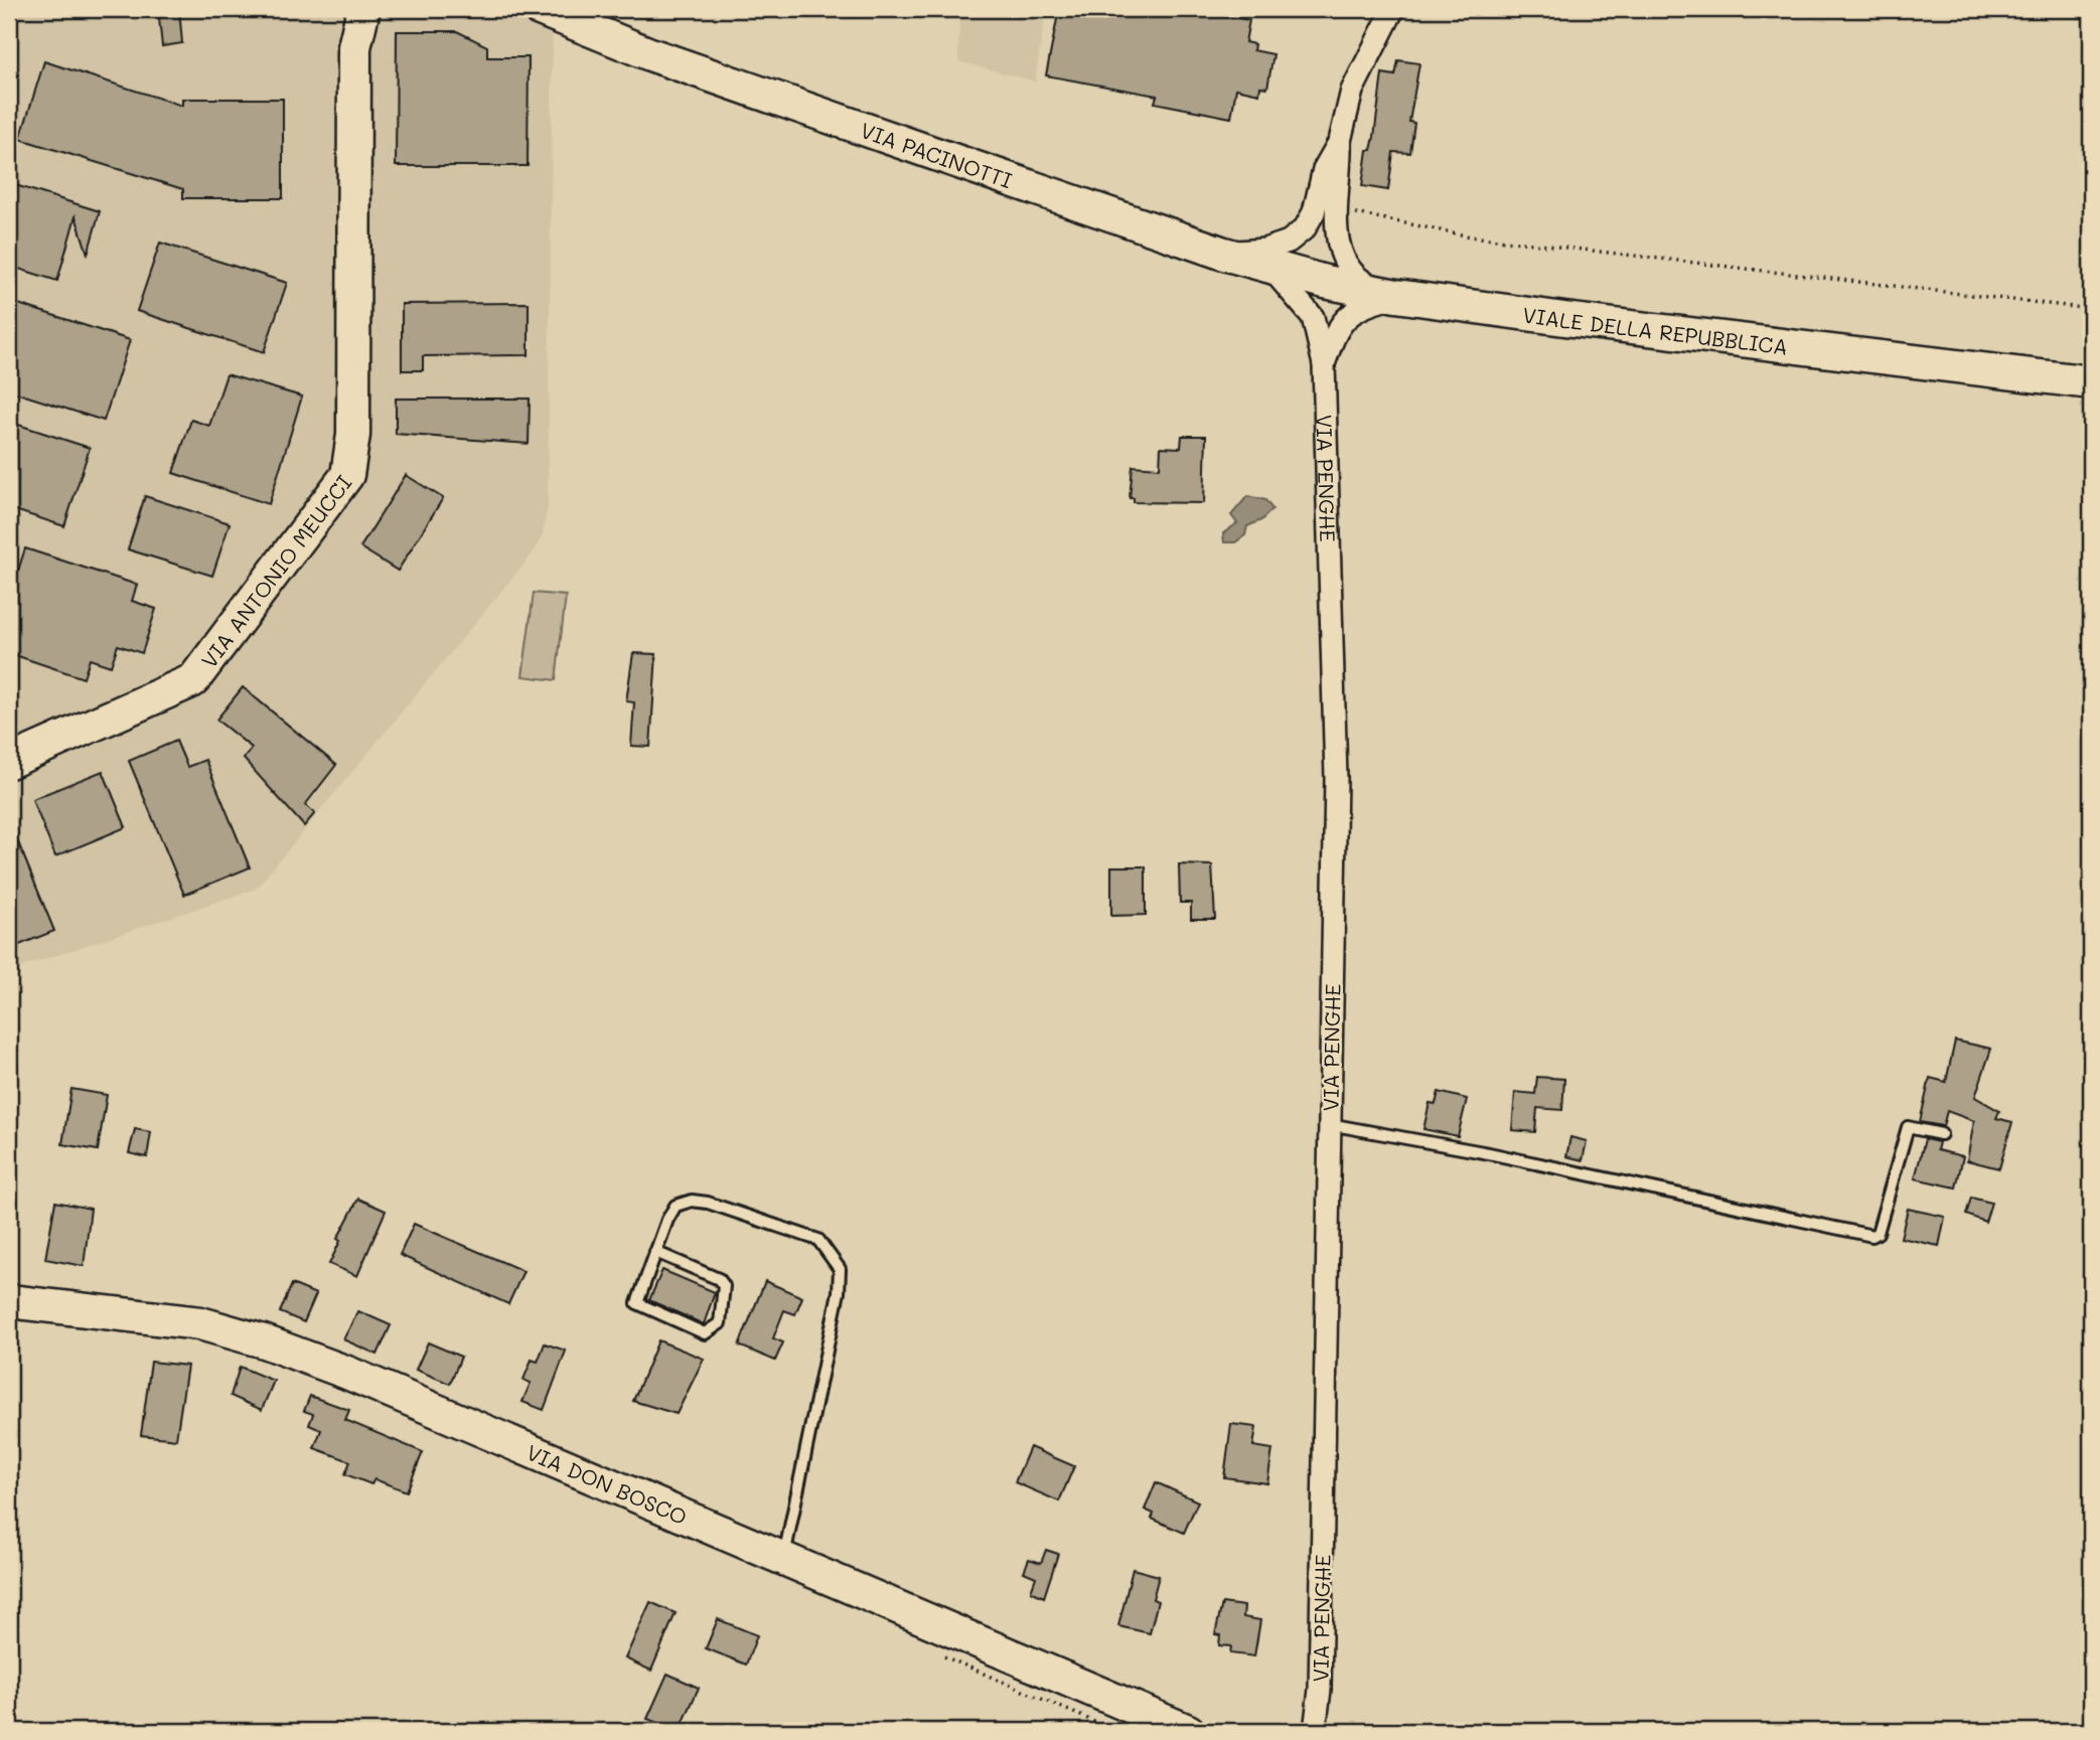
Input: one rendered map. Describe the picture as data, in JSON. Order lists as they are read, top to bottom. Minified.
{"streets":{"main road":["VIA PACINOTTI","VIALE DELLA REPUBBLICA","VIA ANTONIO MEUCCI","VIA DON BOSCO"],"street":["VIA PENGHE"]},"crossings":[["VIA PACINOTTI","VIALE DELLA REPUBBLICA"],["VIALE DELLA REPUBBLICA","VIA PENGHE"]]}
